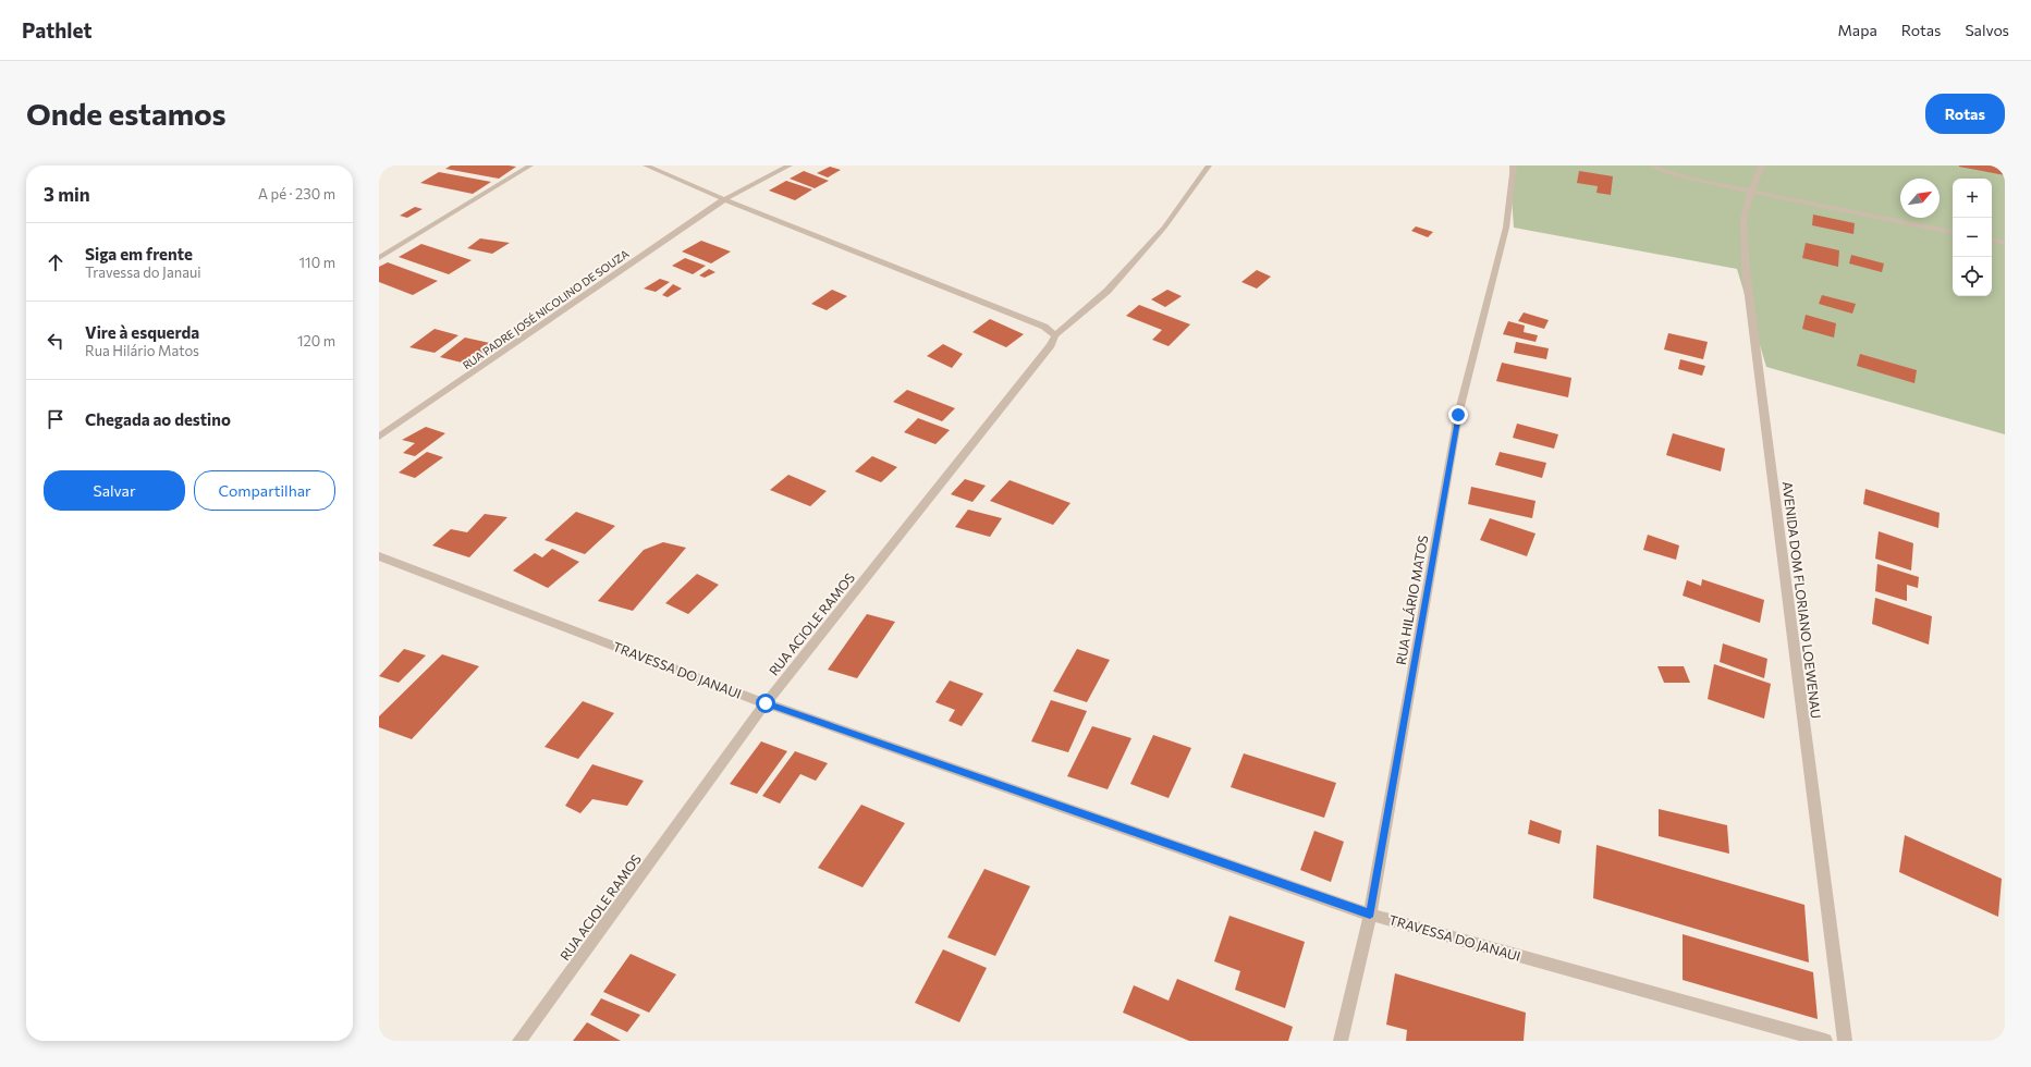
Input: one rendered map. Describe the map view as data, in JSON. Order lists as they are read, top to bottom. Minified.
{"streets":{"street":["RUA PADRE JOSÉ NICOLINO DE SOUZA","RUA HILÁRIO MATOS","AVENIDA DOM FLORIANO LOEWENAU","RUA ACIOLE RAMOS","TRAVESSA DO JANAUI"]},"crossings":[["RUA HILÁRIO MATOS","TRAVESSA DO JANAUI"],["RUA ACIOLE RAMOS","TRAVESSA DO JANAUI"]],"north":"top right","page":{"header":"Pathlet","nav":["Mapa","Rotas","Salvos"],"buttons":["Rotas",["Salvar","Compartilhar"]],"title":"Onde estamos","heading":["3 min","A pé · 230 m"],"map_buttons":["+","−"],"list":[["Siga em frente","Travessa do Janaui","110 m"],["Vire à esquerda","Rua Hilário Matos","120 m"],"Chegada ao destino"]}}
